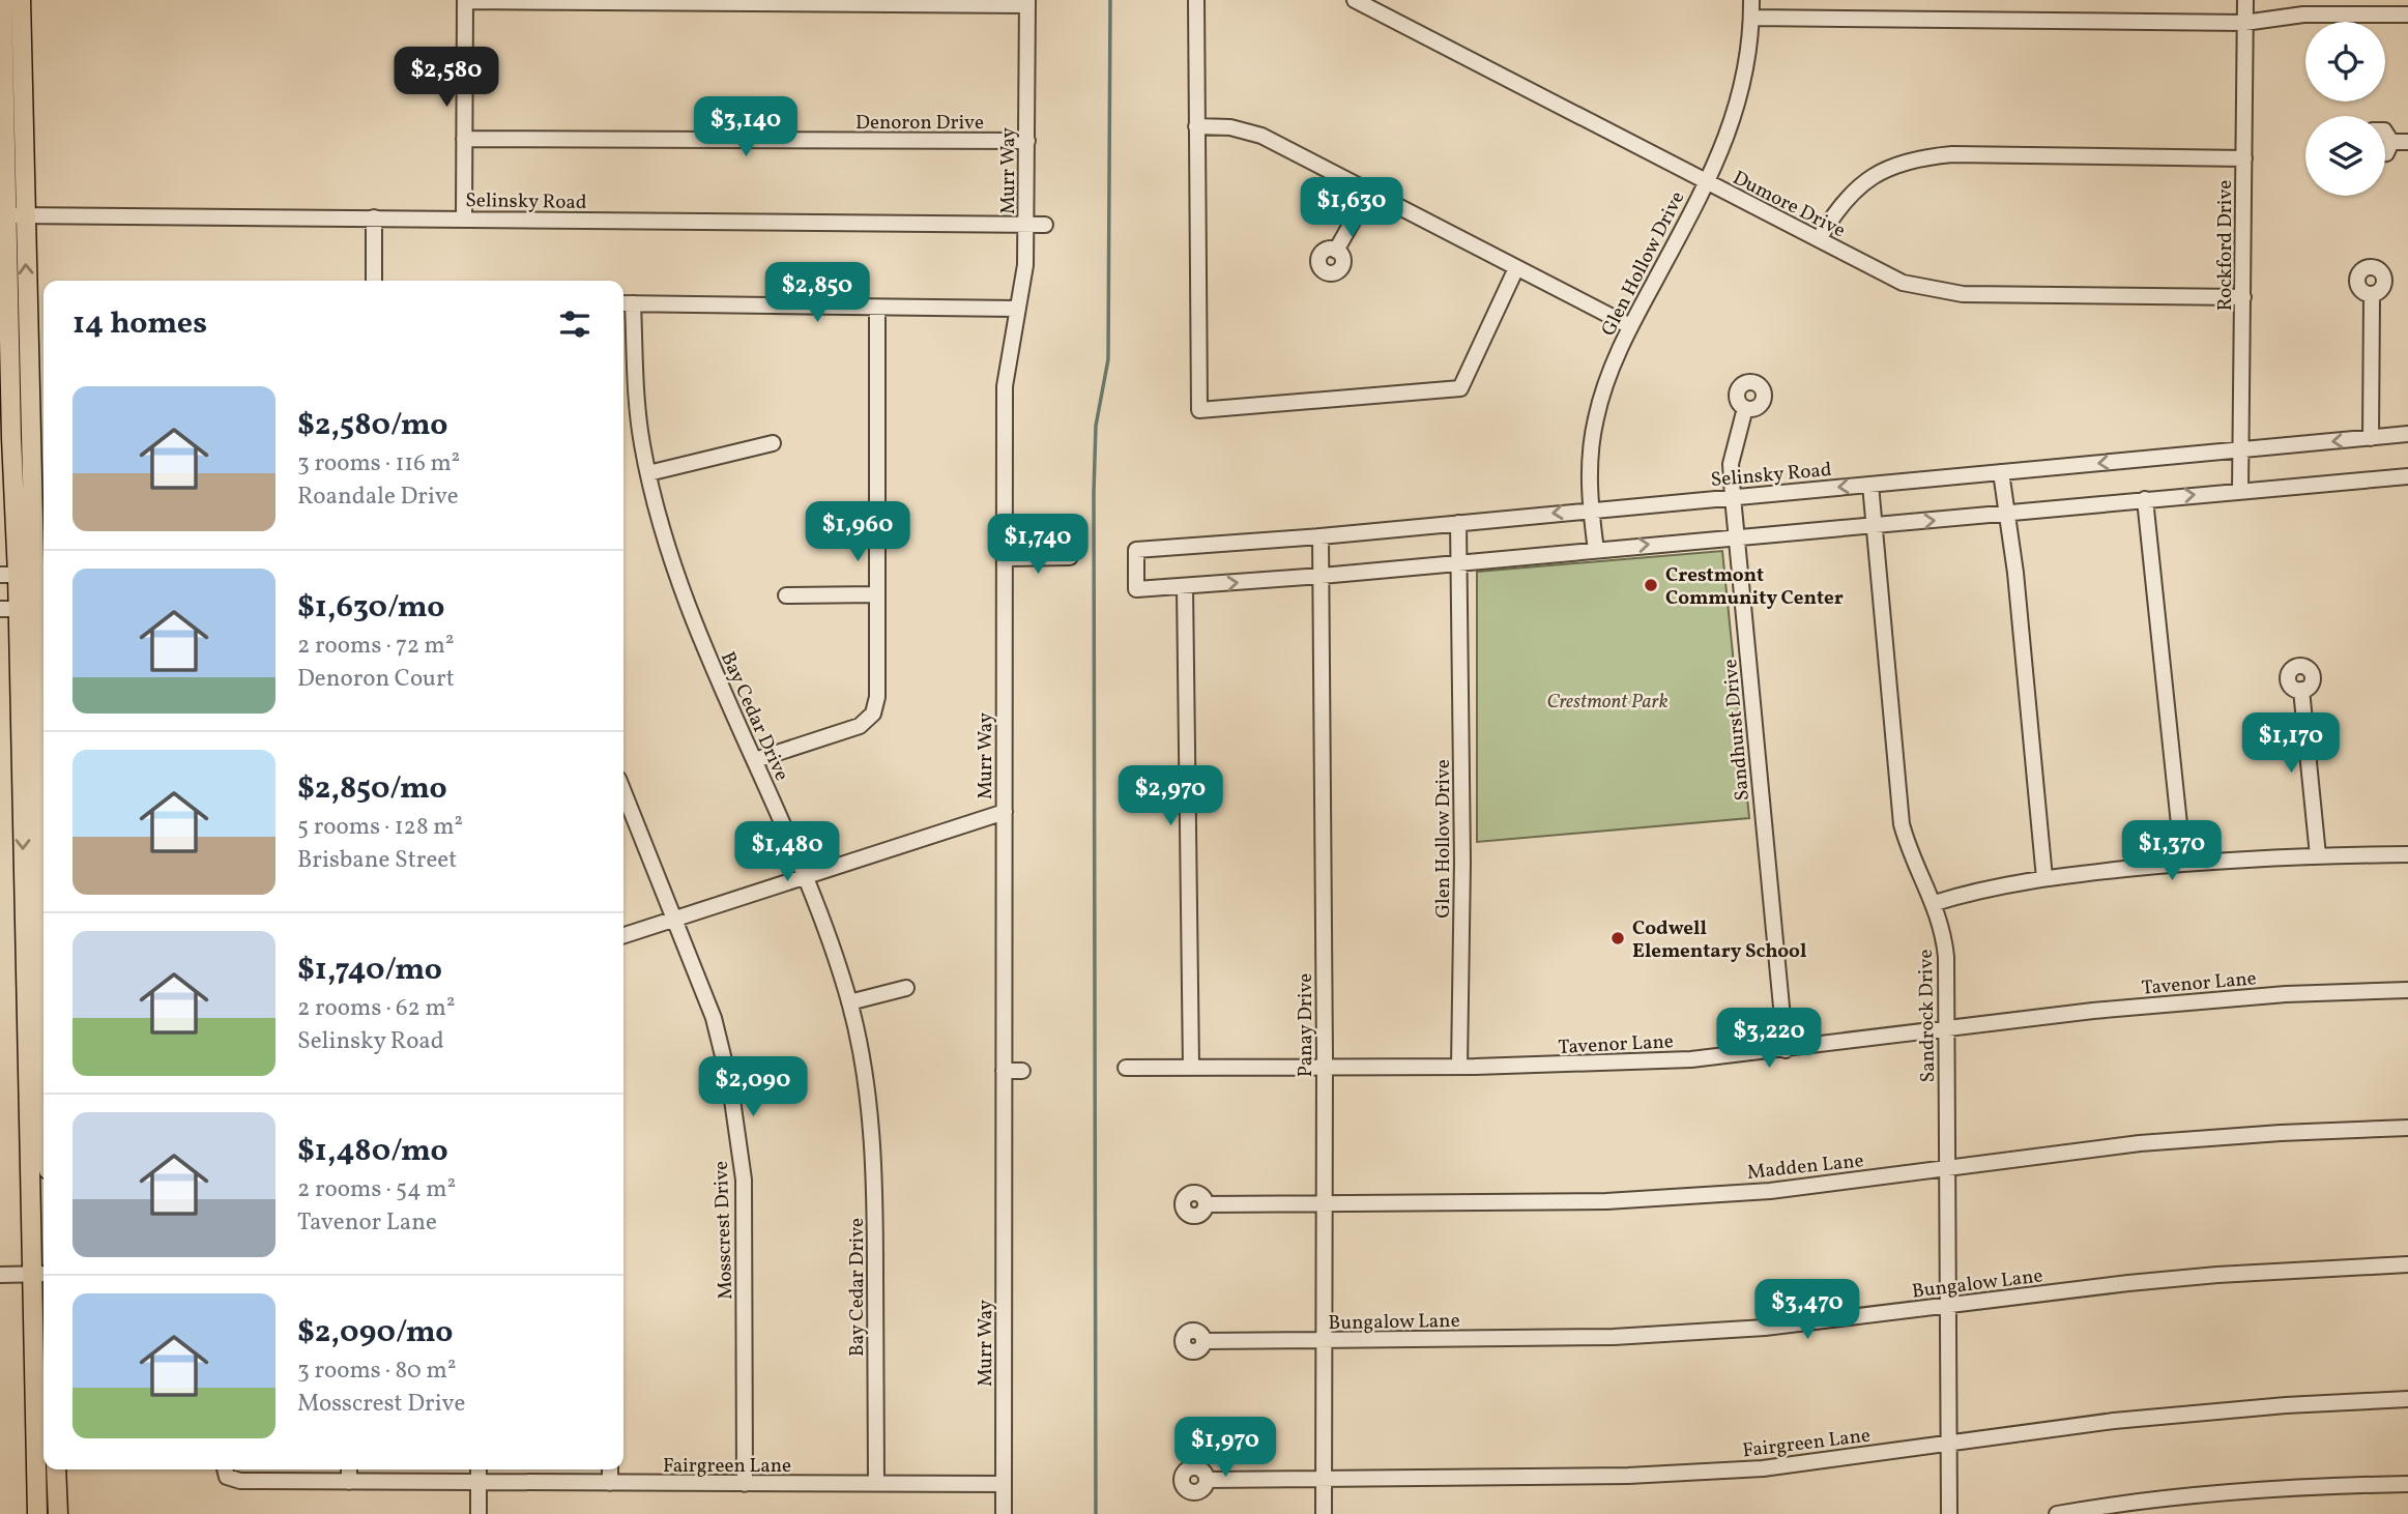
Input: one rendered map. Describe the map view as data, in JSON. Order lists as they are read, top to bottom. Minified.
{"streets":{"street":["Denoron Drive","Murr Way","Selinsky Road","Dumore Drive","Rockford Drive","Glen Hollow Drive","Bay Cedar Drive","Sandhurst Drive","Tavenor Lane","Sandrock Drive","Panay Drive","Madden Lane","Mosscrest Drive","Bungalow Lane","Fairgreen Lane"]},"crossings":[["Denoron Drive","Murr Way"],["Murr Way","Selinsky Road"],["Murr Way","Fairgreen Lane"],["Selinsky Road","Rockford Drive"],["Selinsky Road","Glen Hollow Drive"],["Selinsky Road","Sandhurst Drive"],["Selinsky Road","Sandrock Drive"],["Selinsky Road","Panay Drive"],["Dumore Drive","Rockford Drive"],["Dumore Drive","Glen Hollow Drive"],["Glen Hollow Drive","Tavenor Lane"],["Bay Cedar Drive","Fairgreen Lane"],["Sandhurst Drive","Tavenor Lane"],["Tavenor Lane","Sandrock Drive"],["Tavenor Lane","Panay Drive"],["Sandrock Drive","Madden Lane"],["Sandrock Drive","Bungalow Lane"],["Sandrock Drive","Fairgreen Lane"],["Panay Drive","Madden Lane"],["Panay Drive","Bungalow Lane"],["Panay Drive","Fairgreen Lane"],["Mosscrest Drive","Fairgreen Lane"]],"parks":["Crestmont Park"],"places":["Crestmont Community Center","Codwell Elementary School"],"page":{"price":["$2,580","$3,140","$1,630","$2,850","$1,960","$1,740","$1,170","$2,970","$1,370","$1,480","$3,220","$2,090","$3,470","$1,970"],"heading":"14 homes","list":[{"name":"$2,580/mo","note":"3 rooms · 116 m² · Roandale Drive"},{"name":"$1,630/mo","note":"2 rooms · 72 m² · Denoron Court"},{"name":"$2,850/mo","note":"5 rooms · 128 m² · Brisbane Street"},{"name":"$1,740/mo","note":"2 rooms · 62 m² · Selinsky Road"},{"name":"$1,480/mo","note":"2 rooms · 54 m² · Tavenor Lane"},{"name":"$2,090/mo","note":"3 rooms · 80 m² · Mosscrest Drive"}]}}
